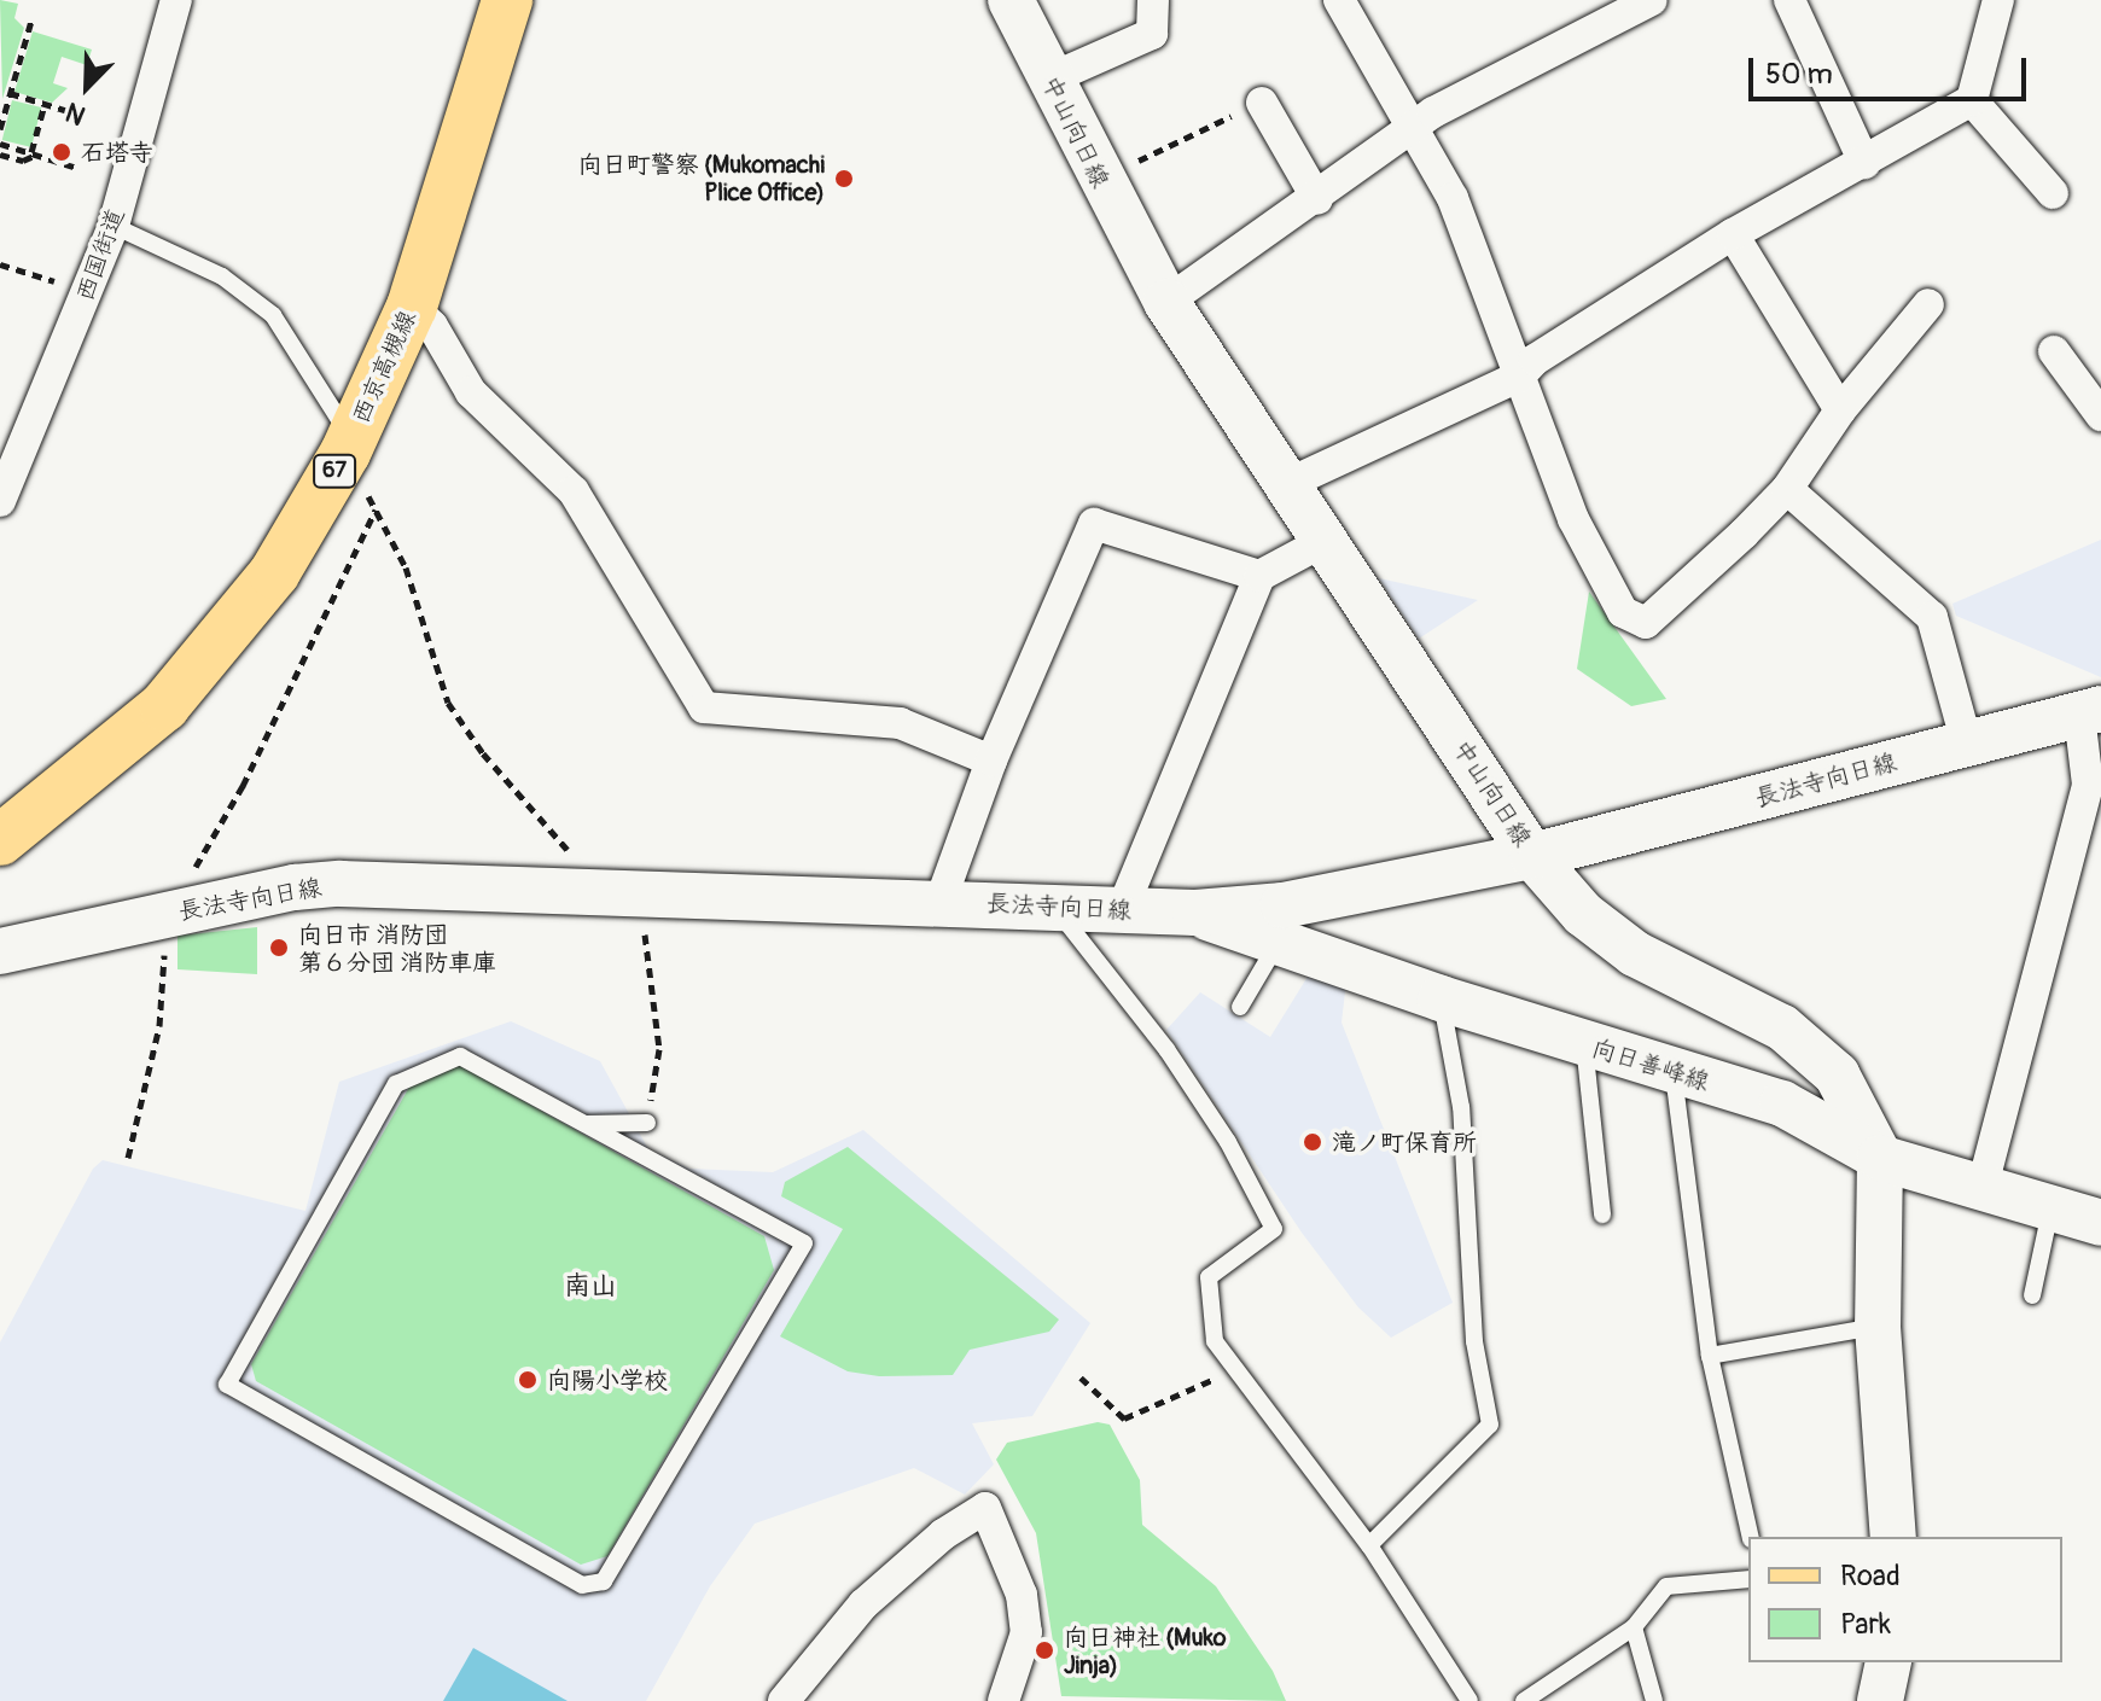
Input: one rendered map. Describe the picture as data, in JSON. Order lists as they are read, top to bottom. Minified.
{"streets":{"main road":["中山向日線","西京高槻線","67","長法寺向日線","向日善峰線"],"street":["西国街道"]},"crossings":[["中山向日線","長法寺向日線"],["中山向日線","向日善峰線"],["長法寺向日線","向日善峰線"]],"districts":["南山"],"places":["石塔寺","向日町警察 (Mukomachi Plice Office)","向日市 消防団 第６分団 消防車庫","滝ノ町保育所","向陽小学校","向日神社 (Muko Jinja)"],"legend":["Road","Park"],"scale_bar":"50 m","north":"bottom left"}
